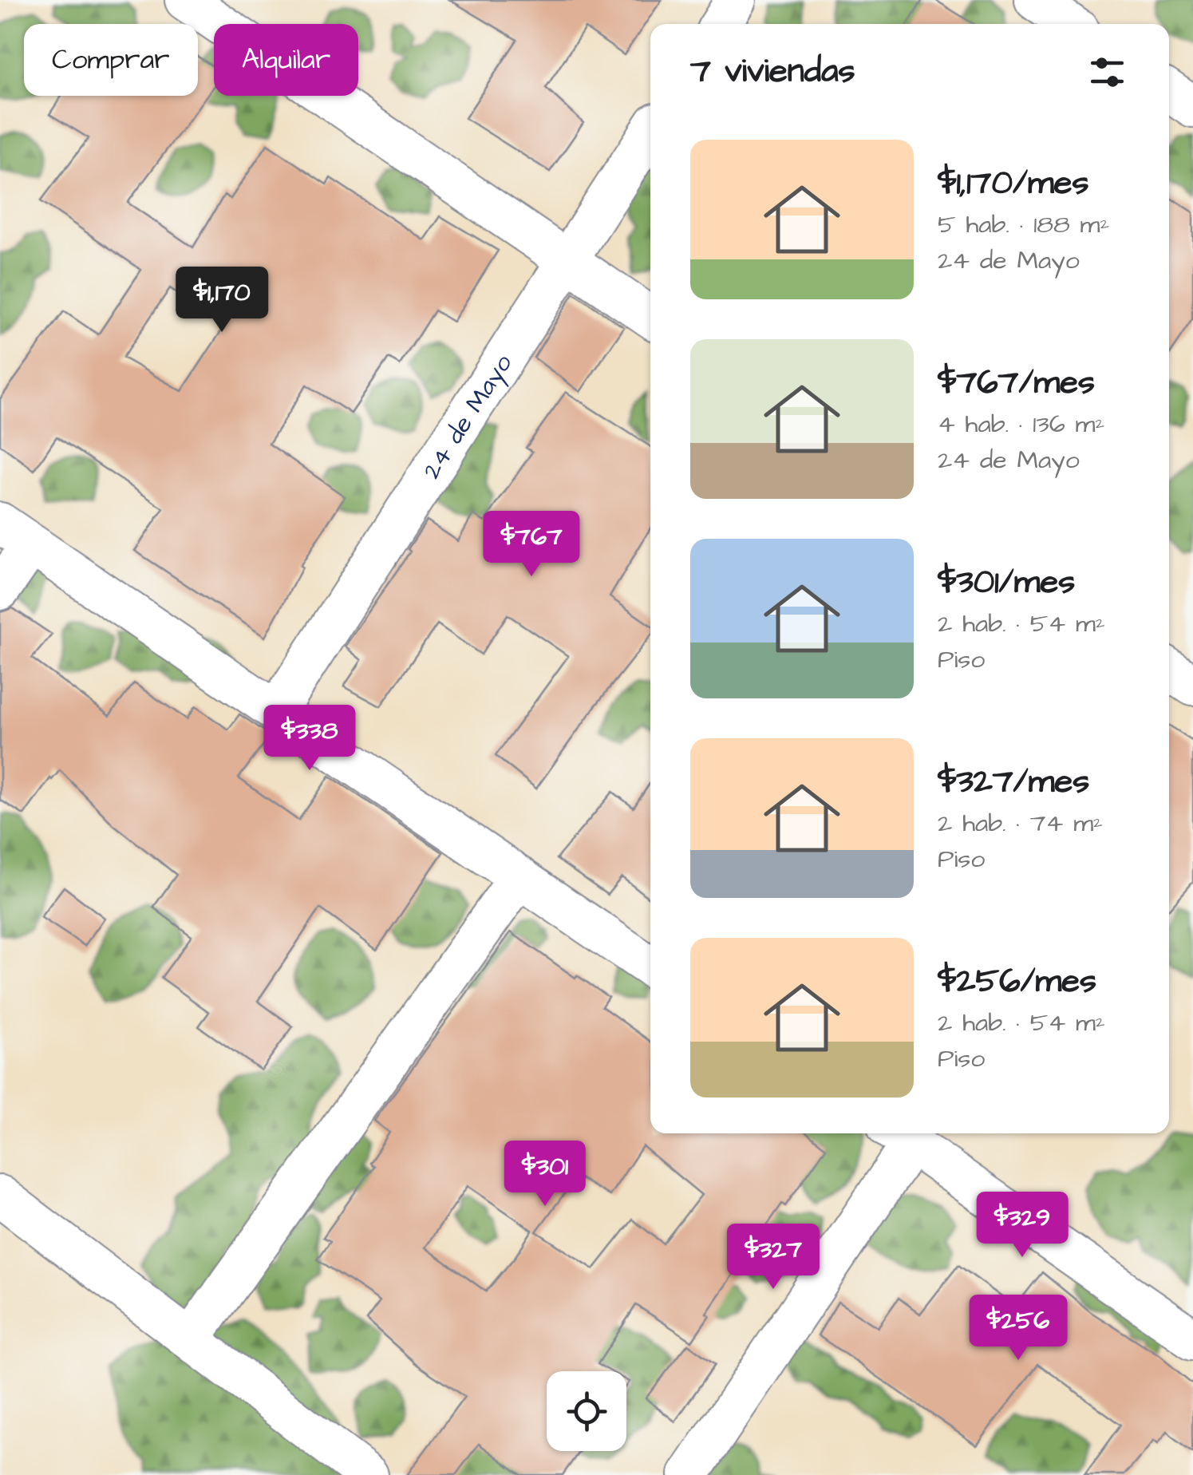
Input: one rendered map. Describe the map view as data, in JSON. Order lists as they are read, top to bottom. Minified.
{"streets":{"street":["24 de Mayo"]},"page":{"chip":["Comprar","Alquilar"],"heading":"7 viviendas","list":[{"name":"$1,170/mes","note":"5 hab. · 188 m² · 24 de Mayo"},{"name":"$767/mes","note":"4 hab. · 136 m² · 24 de Mayo"},{"name":"$301/mes","note":"2 hab. · 54 m² · Piso"},{"name":"$327/mes","note":"2 hab. · 74 m² · Piso"},{"name":"$256/mes","note":"2 hab. · 54 m² · Piso"}],"price":["$1,170","$767","$338","$301","$329","$327","$256"]}}
